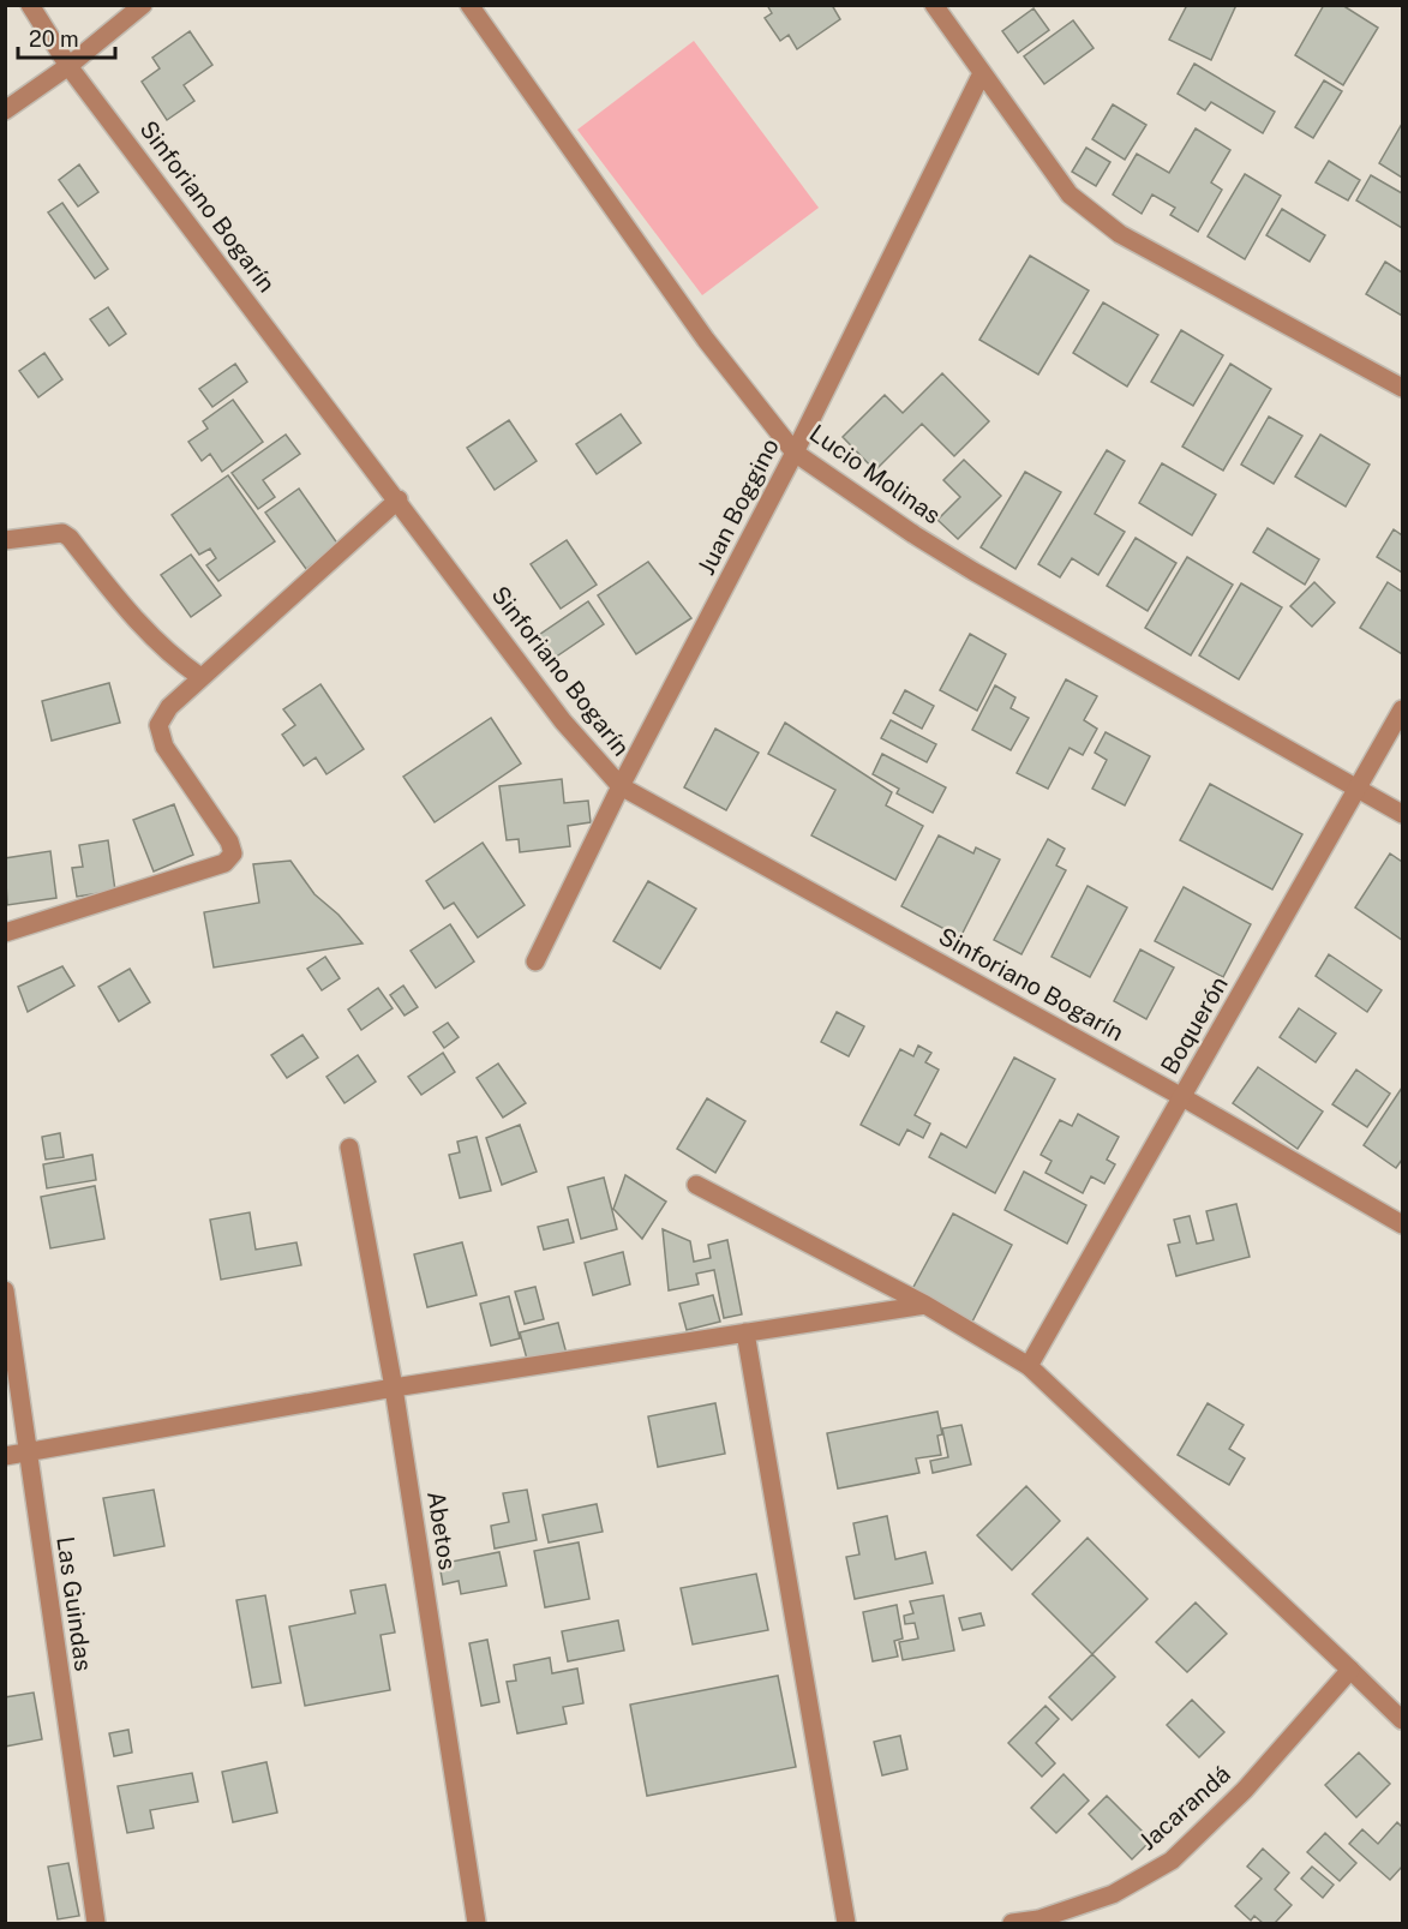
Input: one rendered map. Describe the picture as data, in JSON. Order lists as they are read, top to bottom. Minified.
{"streets":{"street":["Sinforiano Bogarín","Lucio Molinas","Juan Boggino","Boquerón","Abetos","Las Guindas","Jacarandá"]},"crossings":[["Sinforiano Bogarín","Juan Boggino"],["Sinforiano Bogarín","Boquerón"],["Lucio Molinas","Juan Boggino"],["Lucio Molinas","Boquerón"]],"scale_bar":"20 m"}
